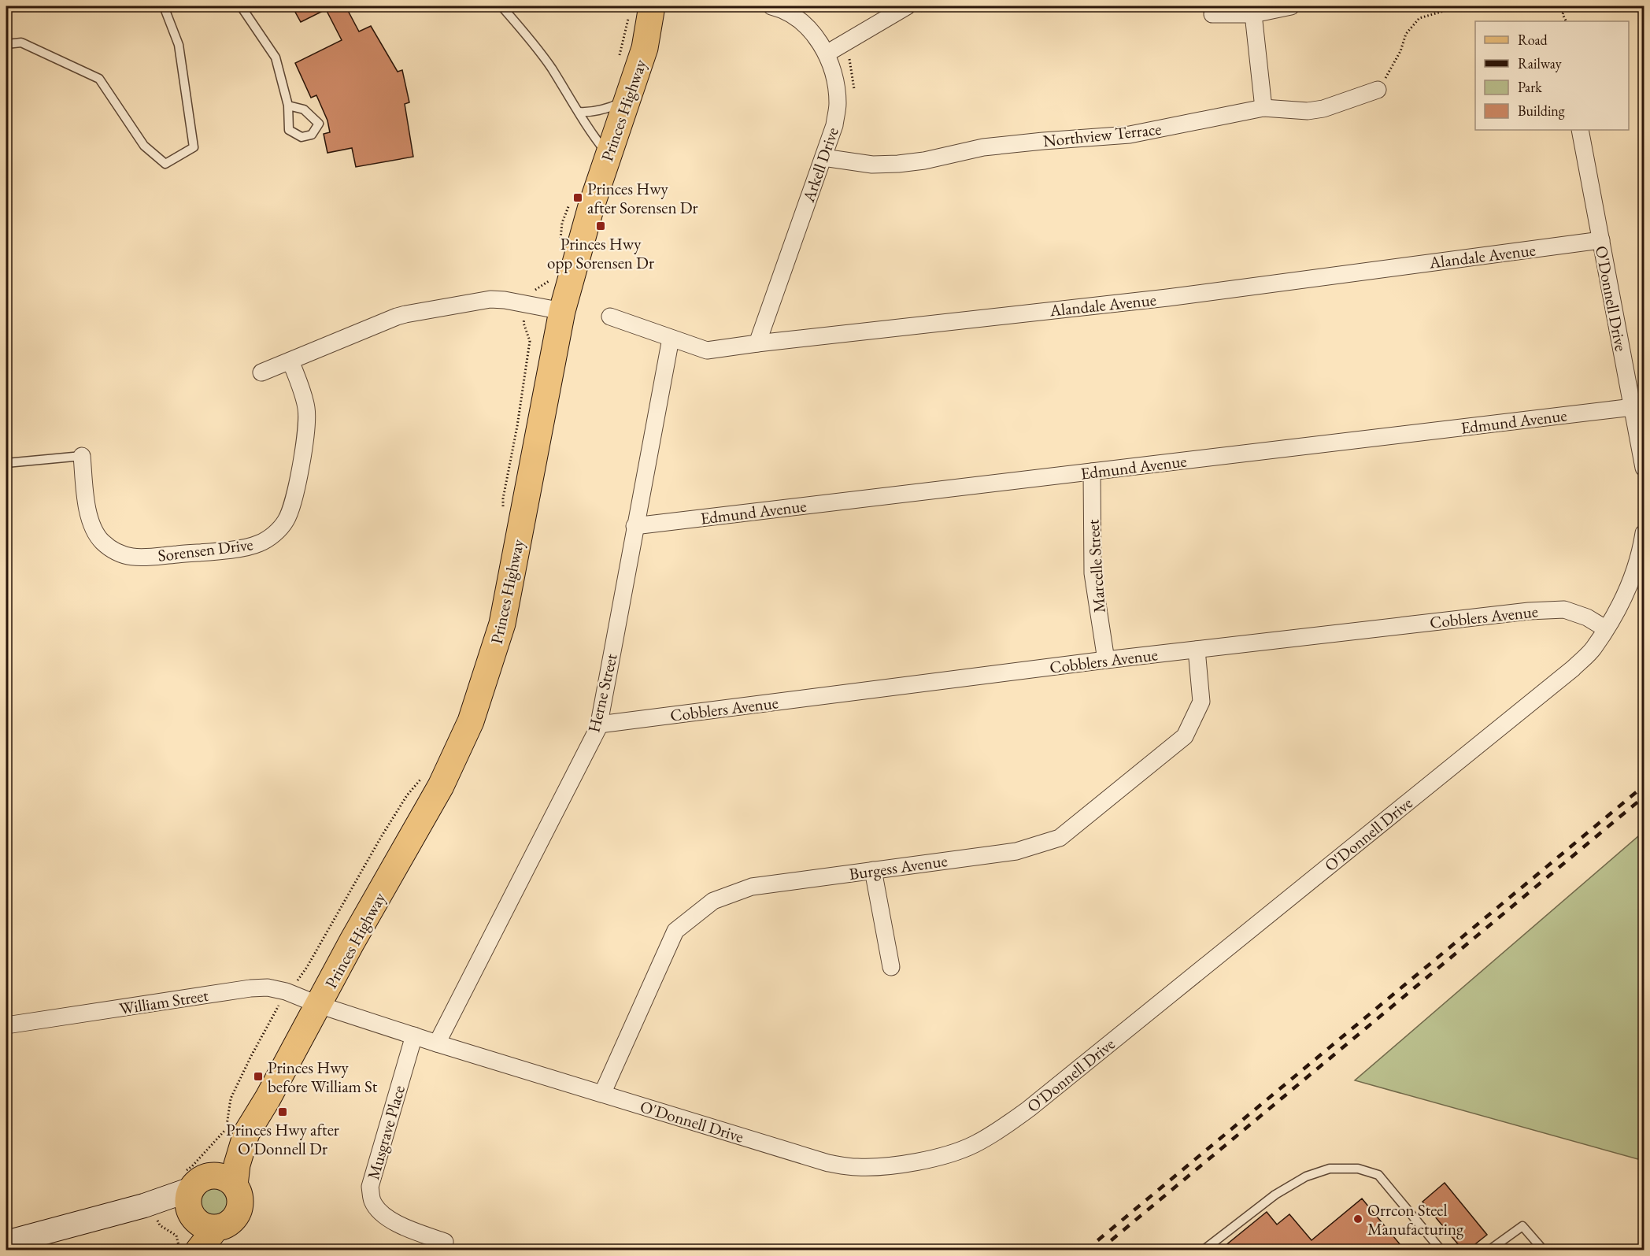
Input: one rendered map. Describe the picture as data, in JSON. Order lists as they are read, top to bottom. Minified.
{"streets":{"main road":["Princes Highway"],"street":["Northview Terrace","Arkell Drive","Alandale Avenue","O'Donnell Drive","Edmund Avenue","Sorensen Drive","Marcelle Street","Cobblers Avenue","Herne Street","Burgess Avenue","William Street","Musgrave Place"]},"crossings":[["Princes Highway","O'Donnell Drive"],["Princes Highway","William Street"],["Northview Terrace","Arkell Drive"],["Arkell Drive","Alandale Avenue"],["Alandale Avenue","O'Donnell Drive"],["Alandale Avenue","Herne Street"],["O'Donnell Drive","Edmund Avenue"],["O'Donnell Drive","Cobblers Avenue"],["O'Donnell Drive","Herne Street"],["O'Donnell Drive","Burgess Avenue"],["O'Donnell Drive","William Street"],["O'Donnell Drive","Musgrave Place"],["Edmund Avenue","Marcelle Street"],["Edmund Avenue","Herne Street"],["Marcelle Street","Cobblers Avenue"],["Cobblers Avenue","Herne Street"],["Cobblers Avenue","Burgess Avenue"]],"places":{"transit":["Princes Hwy after Sorensen Dr","Princes Hwy opp Sorensen Dr","Princes Hwy before William St","Princes Hwy after O'Donnell Dr"],"other":["Orrcon Steel Manufacturing"]},"legend":["Road","Railway","Park","Building"]}
